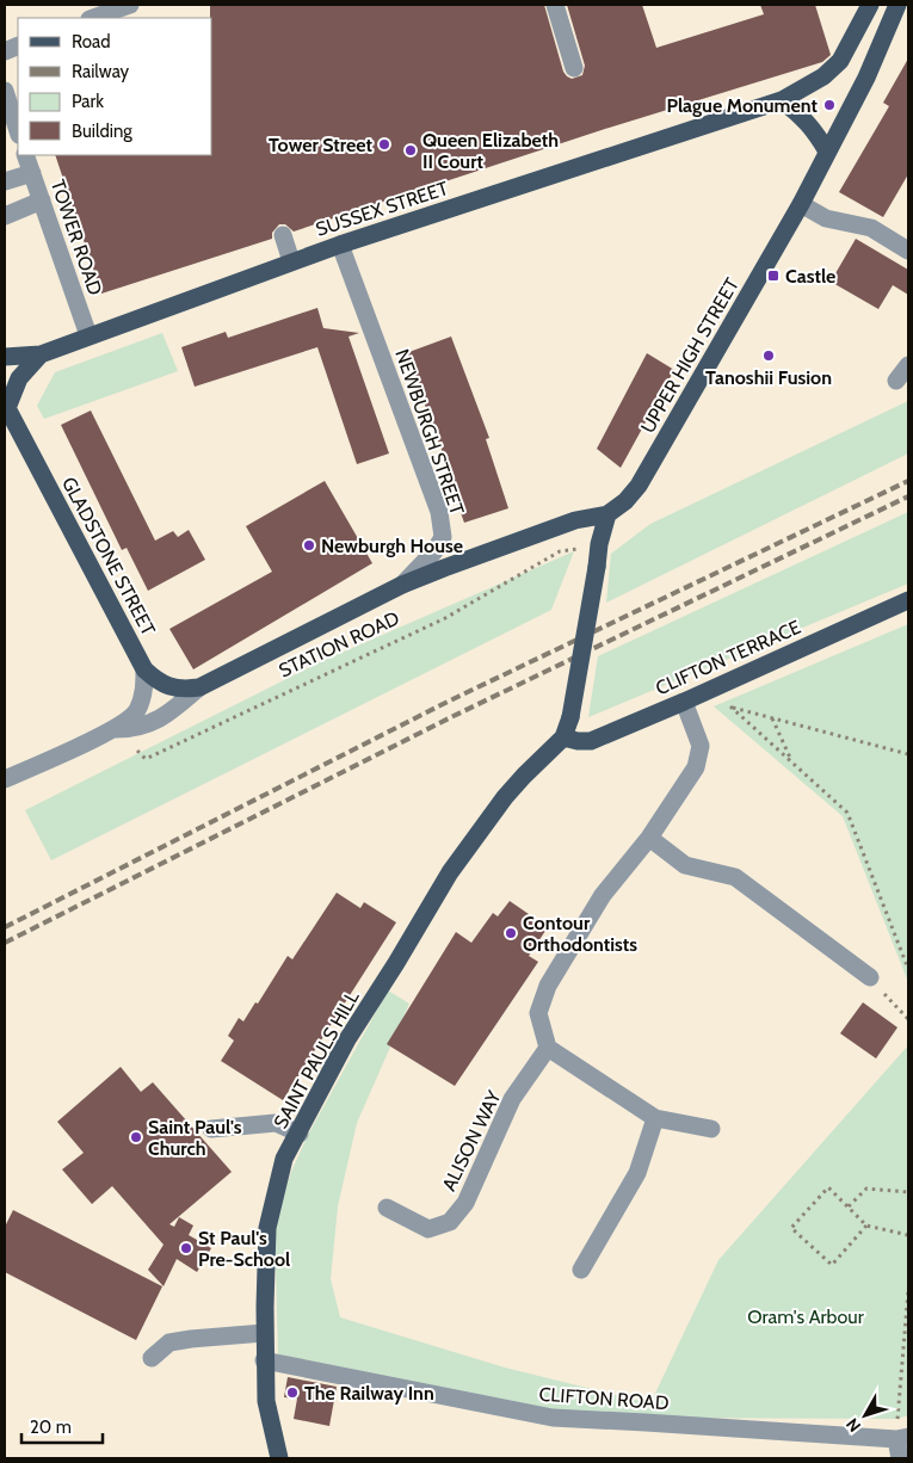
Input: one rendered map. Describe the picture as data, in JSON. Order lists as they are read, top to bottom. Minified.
{"streets":{"main road":["SUSSEX STREET","UPPER HIGH STREET","GLADSTONE STREET","STATION ROAD","CLIFTON TERRACE","SAINT PAULS HILL"],"street":["TOWER ROAD","NEWBURGH STREET","ALISON WAY","CLIFTON ROAD"]},"crossings":[["SUSSEX STREET","TOWER ROAD"],["SUSSEX STREET","NEWBURGH STREET"],["SUSSEX STREET","GLADSTONE STREET"],["NEWBURGH STREET","STATION ROAD"],["GLADSTONE STREET","STATION ROAD"],["CLIFTON TERRACE","SAINT PAULS HILL"],["SAINT PAULS HILL","CLIFTON ROAD"]],"parks":["Oram's Arbour"],"places":{"other":["Plague Monument","Tower Street","Queen Elizabeth II Court","Tanoshii Fusion","Newburgh House","Contour Orthodontists","Saint Paul's Church","St Paul's Pre-School","The Railway Inn"],"transit":["Castle"]},"legend":["Road","Railway","Park","Building"],"scale_bar":"20 m","north":"bottom left"}
